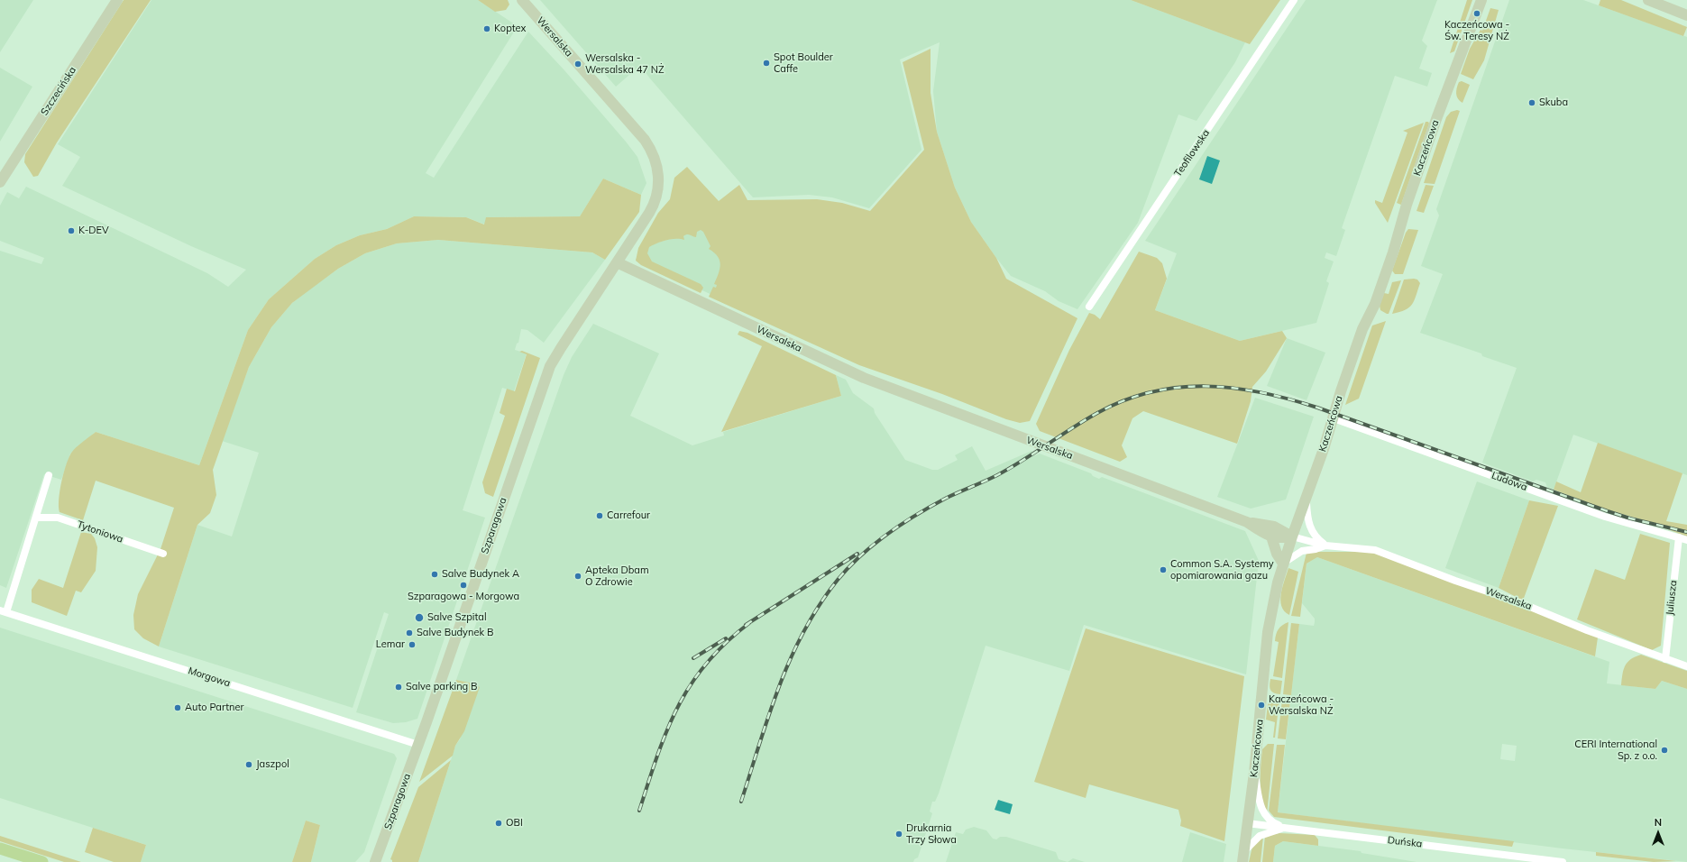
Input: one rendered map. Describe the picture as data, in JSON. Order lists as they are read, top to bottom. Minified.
{"streets":{"street":["Wersalska","Szczecińska","Kaczeńcowa","Teofilowska","Ludowa","Szparagowa","Tytoniowa","Juliusza","Morgowa","Duńska"]},"crossings":[["Wersalska","Kaczeńcowa"],["Wersalska","Szparagowa"],["Wersalska","Juliusza"],["Kaczeńcowa","Ludowa"],["Kaczeńcowa","Duńska"],["Ludowa","Juliusza"],["Szparagowa","Morgowa"]],"places":["Kaczeńcowa - Św. Teresy NŻ","Koptex","Spot Boulder Caffe","Wersalska - Wersalska 47 NŻ","Skuba","K-DEV","Carrefour","Common S.A. Systemy opomiarowania gazu","Salve Budynek A","Apteka Dbam O Zdrowie","Szparagowa - Morgowa","Salve Szpital","Salve Budynek B","Lemar","Salve parking B","Kaczeńcowa - Wersalska NŻ","Auto Partner","CERI International Sp. z o.o.","Jaszpol","OBI","Drukarnia Trzy Słowa"],"north":"top"}
